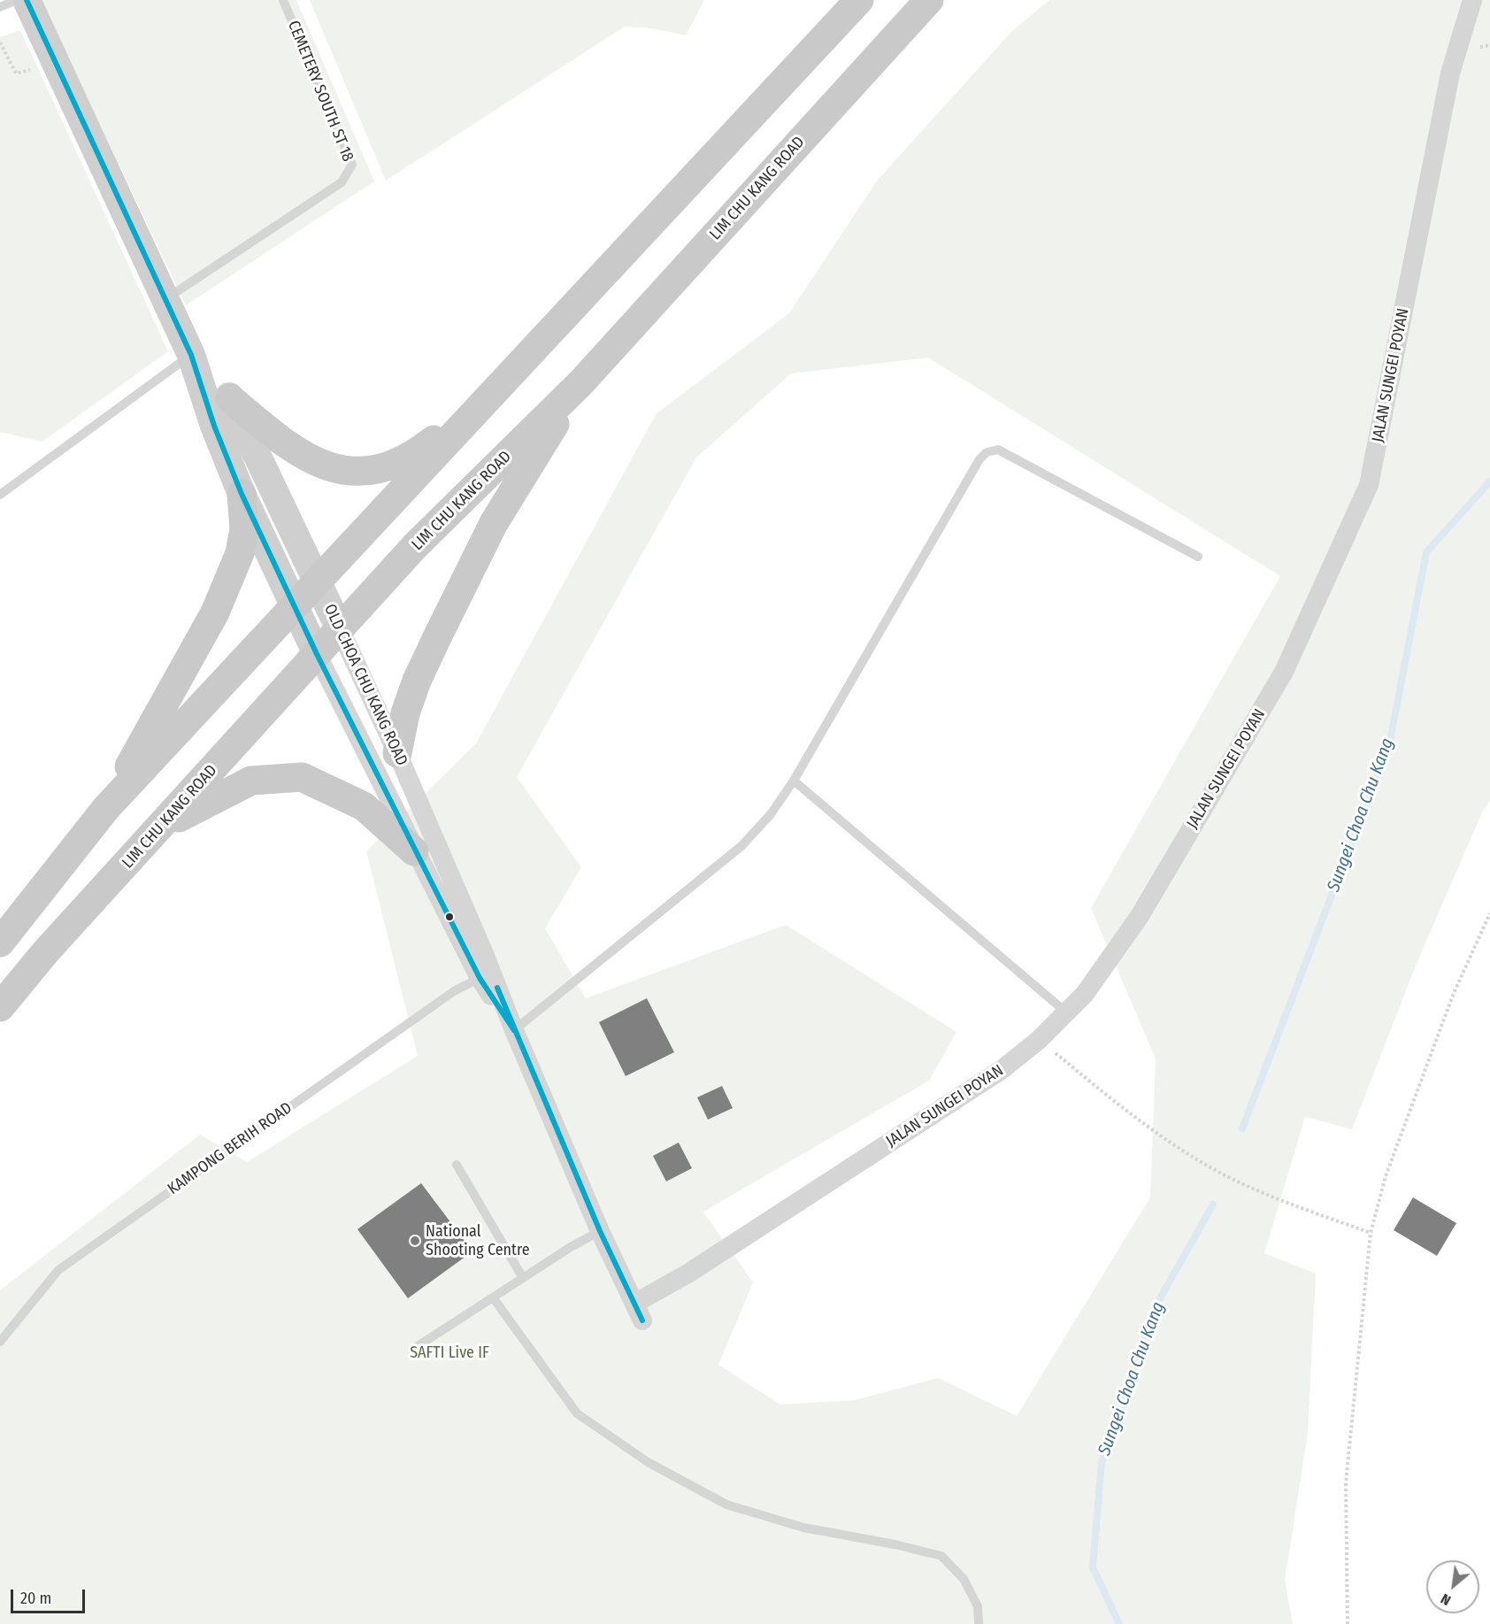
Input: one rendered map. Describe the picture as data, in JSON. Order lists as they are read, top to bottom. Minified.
{"streets":{"main road":["LIM CHU KANG ROAD"],"street":["JALAN SUNGEI POYAN","OLD CHOA CHU KANG ROAD"],"lane":["CEMETERY SOUTH ST 18","KAMPONG BERIH ROAD"]},"crossings":[["CEMETERY SOUTH ST 18","OLD CHOA CHU KANG ROAD"],["LIM CHU KANG ROAD","OLD CHOA CHU KANG ROAD"],["JALAN SUNGEI POYAN","OLD CHOA CHU KANG ROAD"],["OLD CHOA CHU KANG ROAD","KAMPONG BERIH ROAD"]],"water":["Sungei Choa Chu Kang"],"parks":["SAFTI Live IF"],"places":["National Shooting Centre"],"scale_bar":"20 m","north":"bottom left"}
